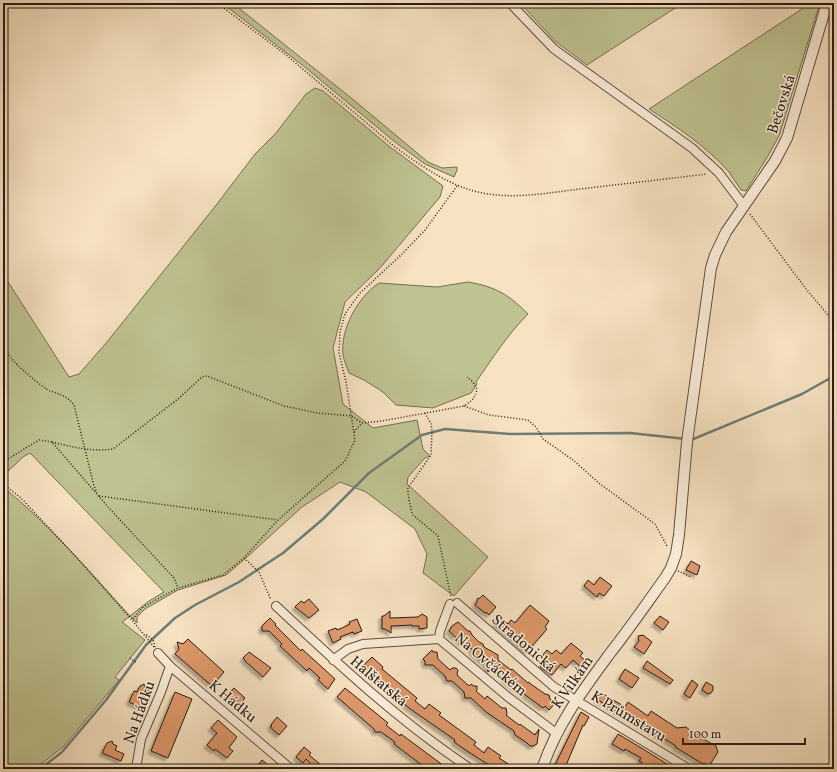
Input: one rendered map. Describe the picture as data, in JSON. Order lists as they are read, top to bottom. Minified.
{"streets":{"street":["Bečovská","Stradonická","Na Ovčáckém","Halštatská","K Vilkám","K Hádku","Na Hádku","K Průmstavu"]},"crossings":[["Bečovská","K Vilkám"],["Stradonická","K Vilkám"],["Stradonická","K Průmstavu"],["Na Ovčáckém","Halštatská"],["Na Ovčáckém","K Vilkám"],["K Vilkám","K Průmstavu"],["K Hádku","Na Hádku"]],"scale_bar":"100 m"}
